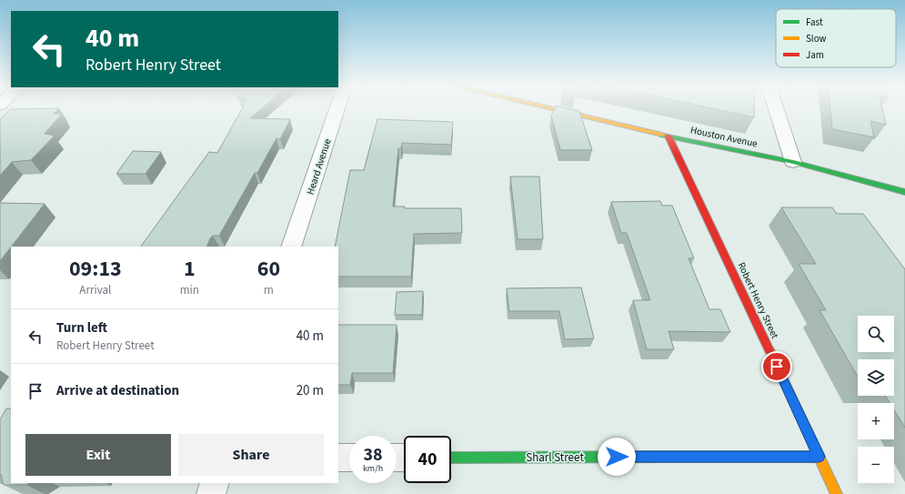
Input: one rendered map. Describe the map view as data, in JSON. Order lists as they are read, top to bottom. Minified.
{"streets":{"street":["Houston Avenue","Heard Avenue","Robert Henry Street","Sharl Street"]},"crossings":[["Houston Avenue","Robert Henry Street"],["Robert Henry Street","Sharl Street"]],"legend":["Fast","Slow","Jam"],"page":{"turn":["40 m","Robert Henry Street"],"eta":["09:13","Arrival","1","min","60","m"],"list":[{"name":"Turn left","note":"Robert Henry Street","value":"40 m"},{"name":"Arrive at destination","value":"20 m"}],"map_buttons":["+","−"],"buttons":["Exit","Share"],"speed":"38 km/h","limit":"40"}}
